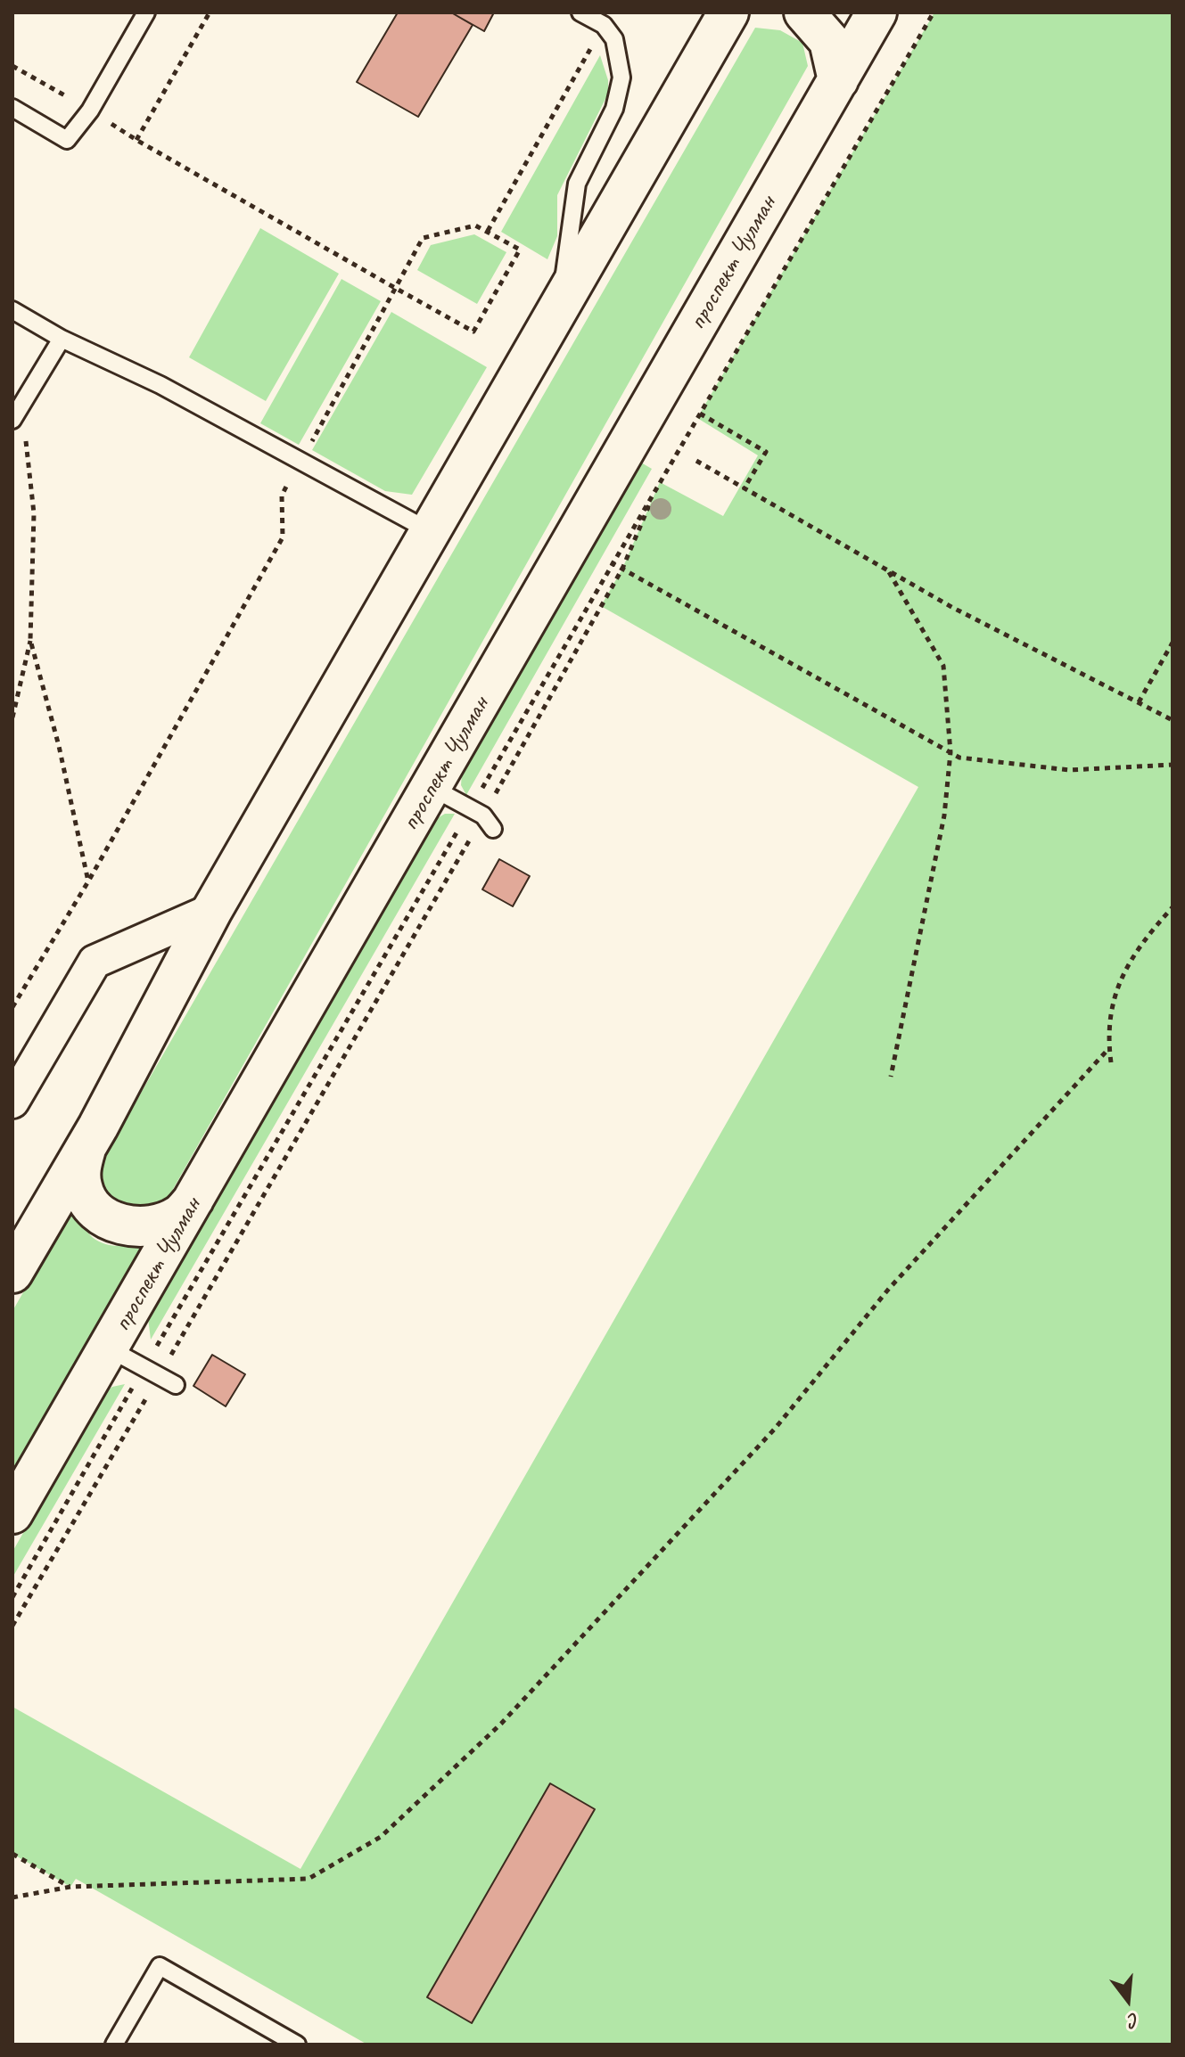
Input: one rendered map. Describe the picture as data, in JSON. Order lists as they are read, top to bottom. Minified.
{"streets":{"main road":["проспект Чулман"]},"north":"bottom"}
